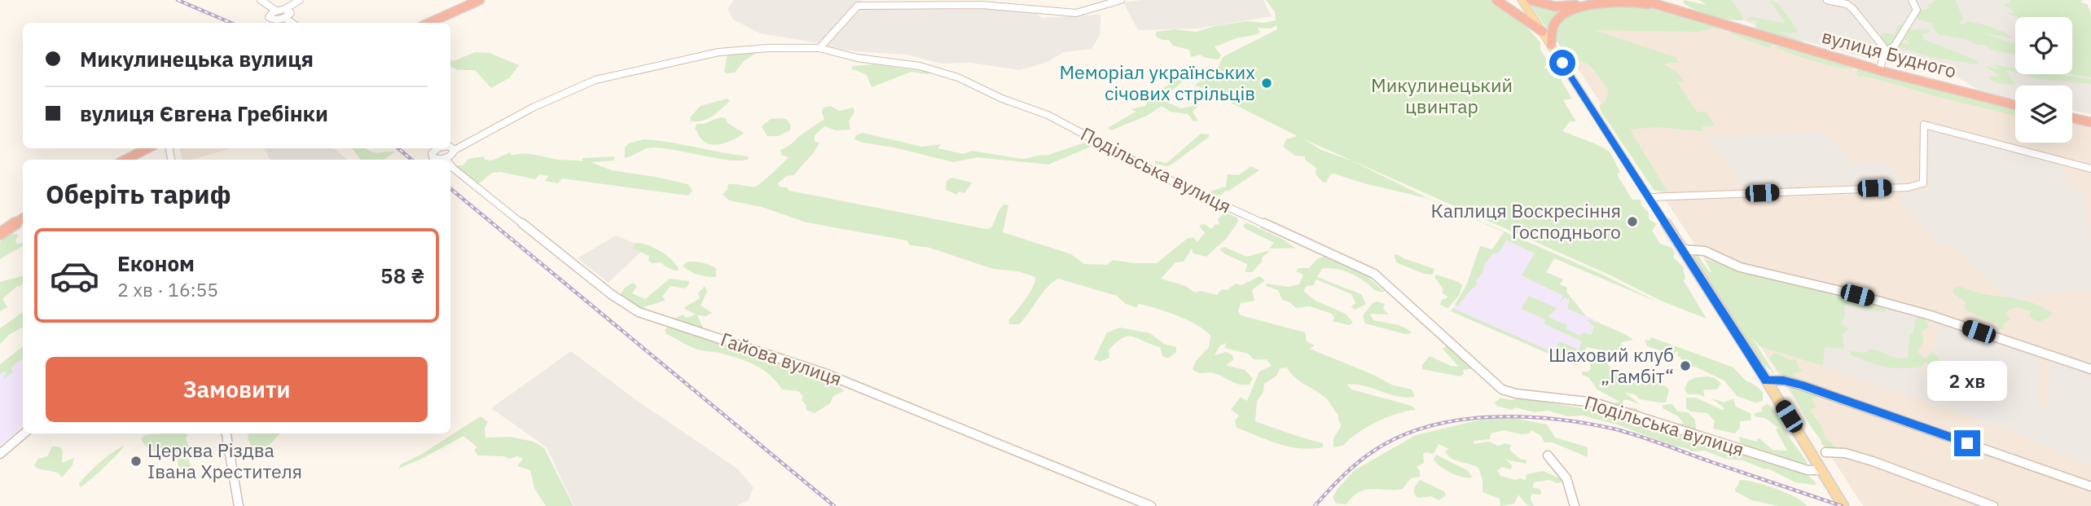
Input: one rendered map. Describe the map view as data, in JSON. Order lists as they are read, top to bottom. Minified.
{"streets":{"highway":["вулиця Будного"],"street":["Подільська вулиця","Гайова вулиця"]},"parks":["Микулинецький цвинтар"],"places":["Меморіал українських січових стрільців","Каплиця Воскресіння Господнього","Шаховий клуб „Гамбіт“","Церква Різдва Івана Хрестителя"],"page":{"banner":["Микулинецька вулиця","вулиця Євгена Гребінки"],"heading":"Оберіть тариф","list":[{"name":"Економ","note":"2 хв · 16:55","value":"58 ₴"}],"buttons":"Замовити","bubble":"2 хв"}}
